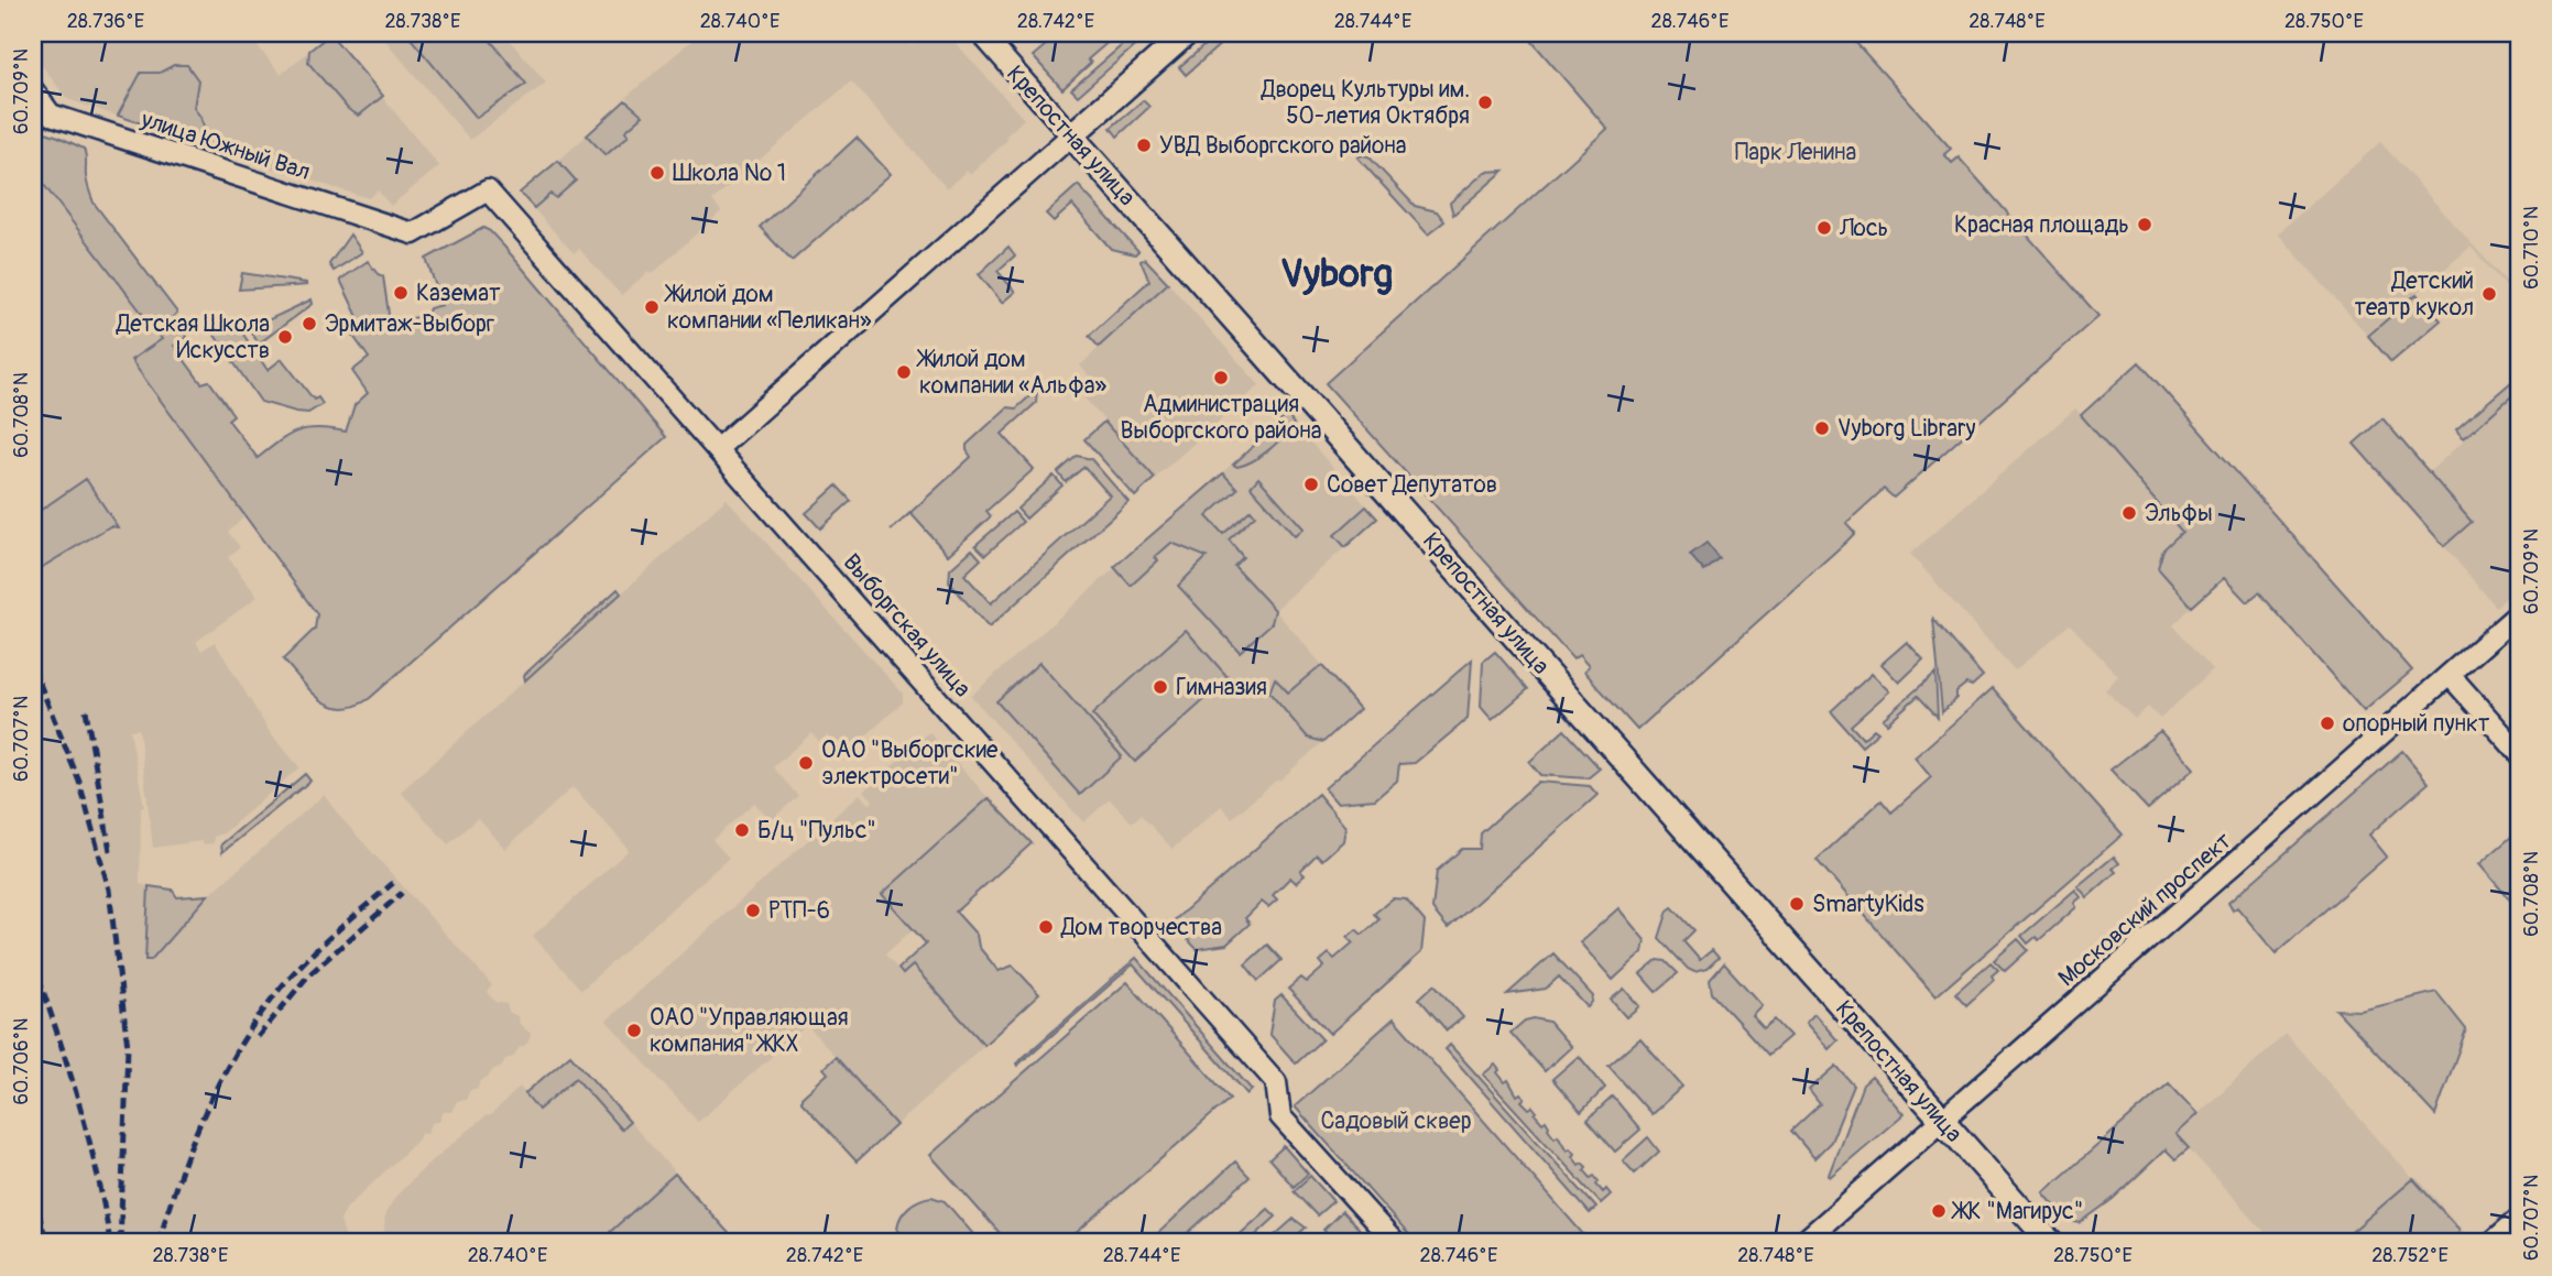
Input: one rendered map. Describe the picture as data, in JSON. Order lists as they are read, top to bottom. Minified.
{"streets":{"main road":["Крепостная улица"],"street":["улица Южный Вал","Выборгская улица","Московский проспект"]},"crossings":[["Крепостная улица","Московский проспект"],["улица Южный Вал","Выборгская улица"]],"districts":["Vyborg"],"parks":["Парк Ленина","Садовый сквер"],"places":["Дворец Культуры им. 50-летия Октября","УВД Выборгского района","Школа № 1","Красная площадь","Лось","Каземат","Детский театр кукол","Жилой дом компании «Пеликан»","Эрмитаж-Выборг","Детская Школа Искусств","Жилой дом компании «Альфа»","Администрация Выборгского района","Vyborg Library","Совет Депутатов","Эльфы","Гимназия","опорный пункт","ОАО \"Выборгские электросети\"","Б/ц \"Пульс\"","SmartyKids","РТП-6","Дом творчества","ОАО \"Управляющая компания\" ЖКХ","ЖК \"Магирус\""],"coordinates":["28.736°E","28.738°E","28.740°E","28.742°E","28.744°E","28.746°E","28.748°E","28.750°E","60.709°N","60.710°N","60.708°N","60.707°N","60.706°N","28.752°E"]}
